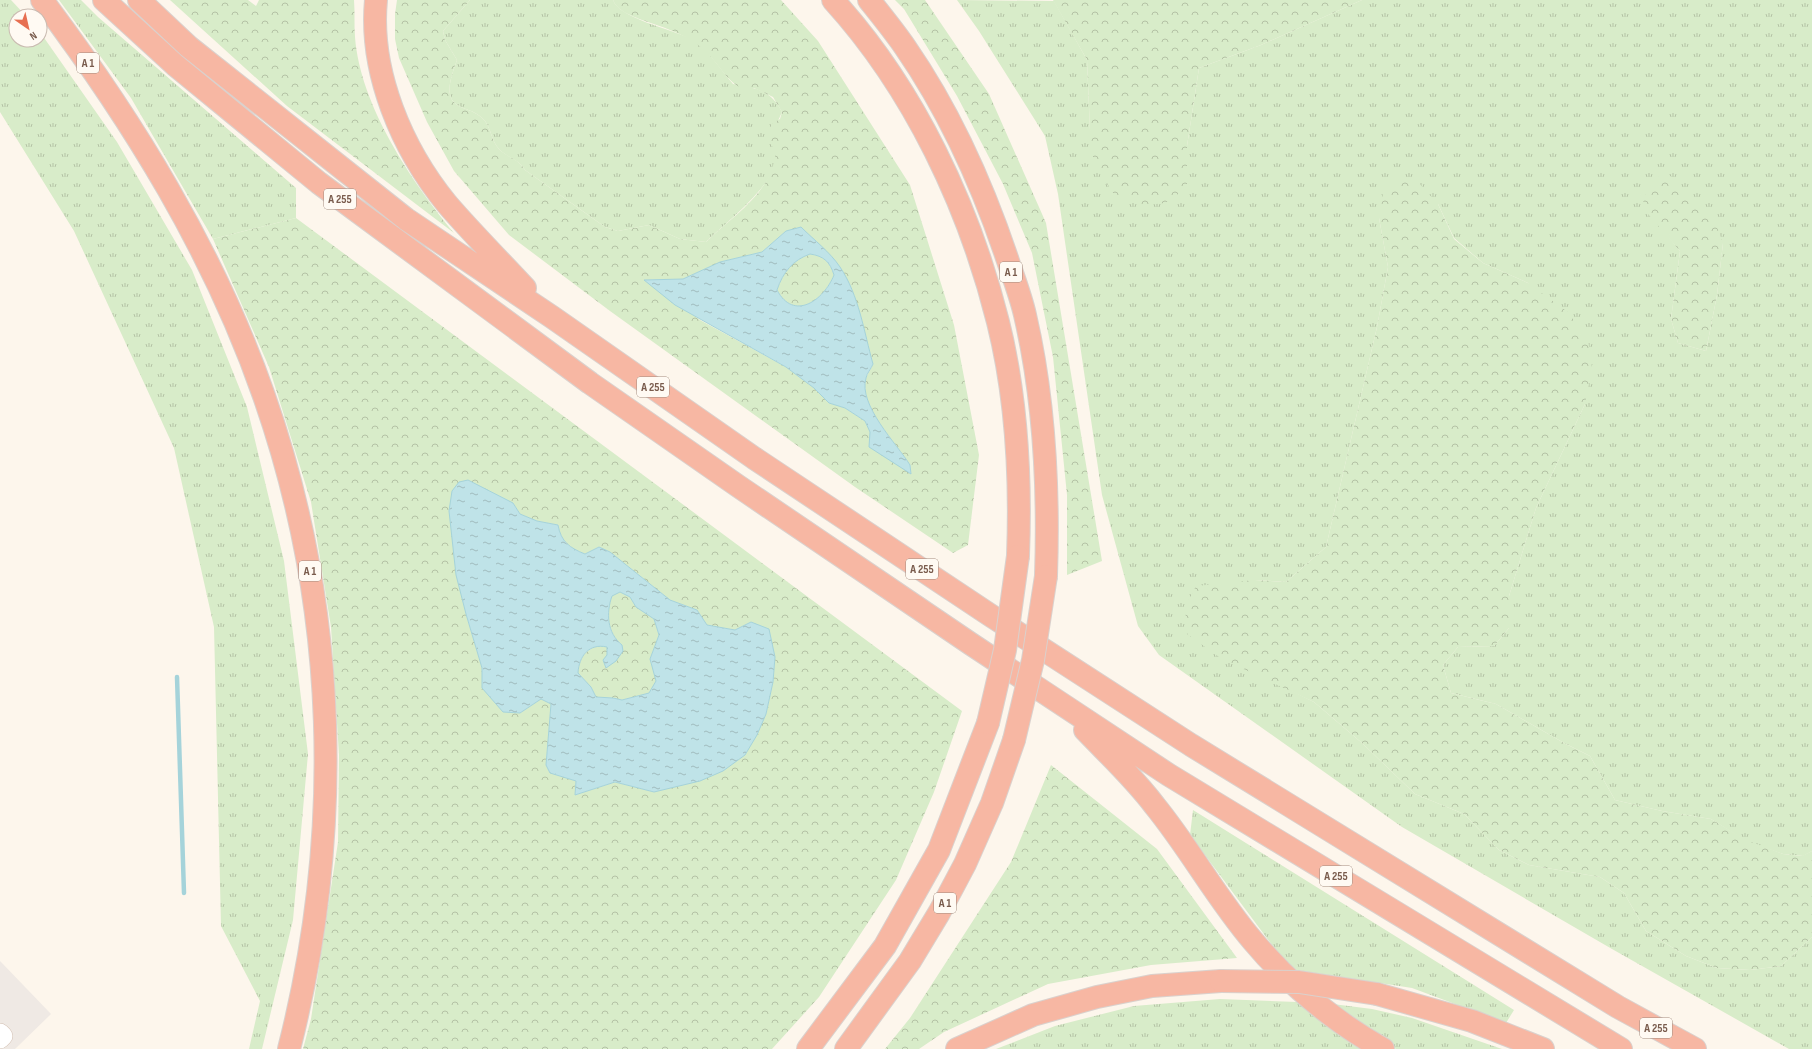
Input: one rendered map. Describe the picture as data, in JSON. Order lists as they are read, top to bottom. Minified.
{"streets":{"highway":["A 1","A 255"]},"north":"bottom right"}
